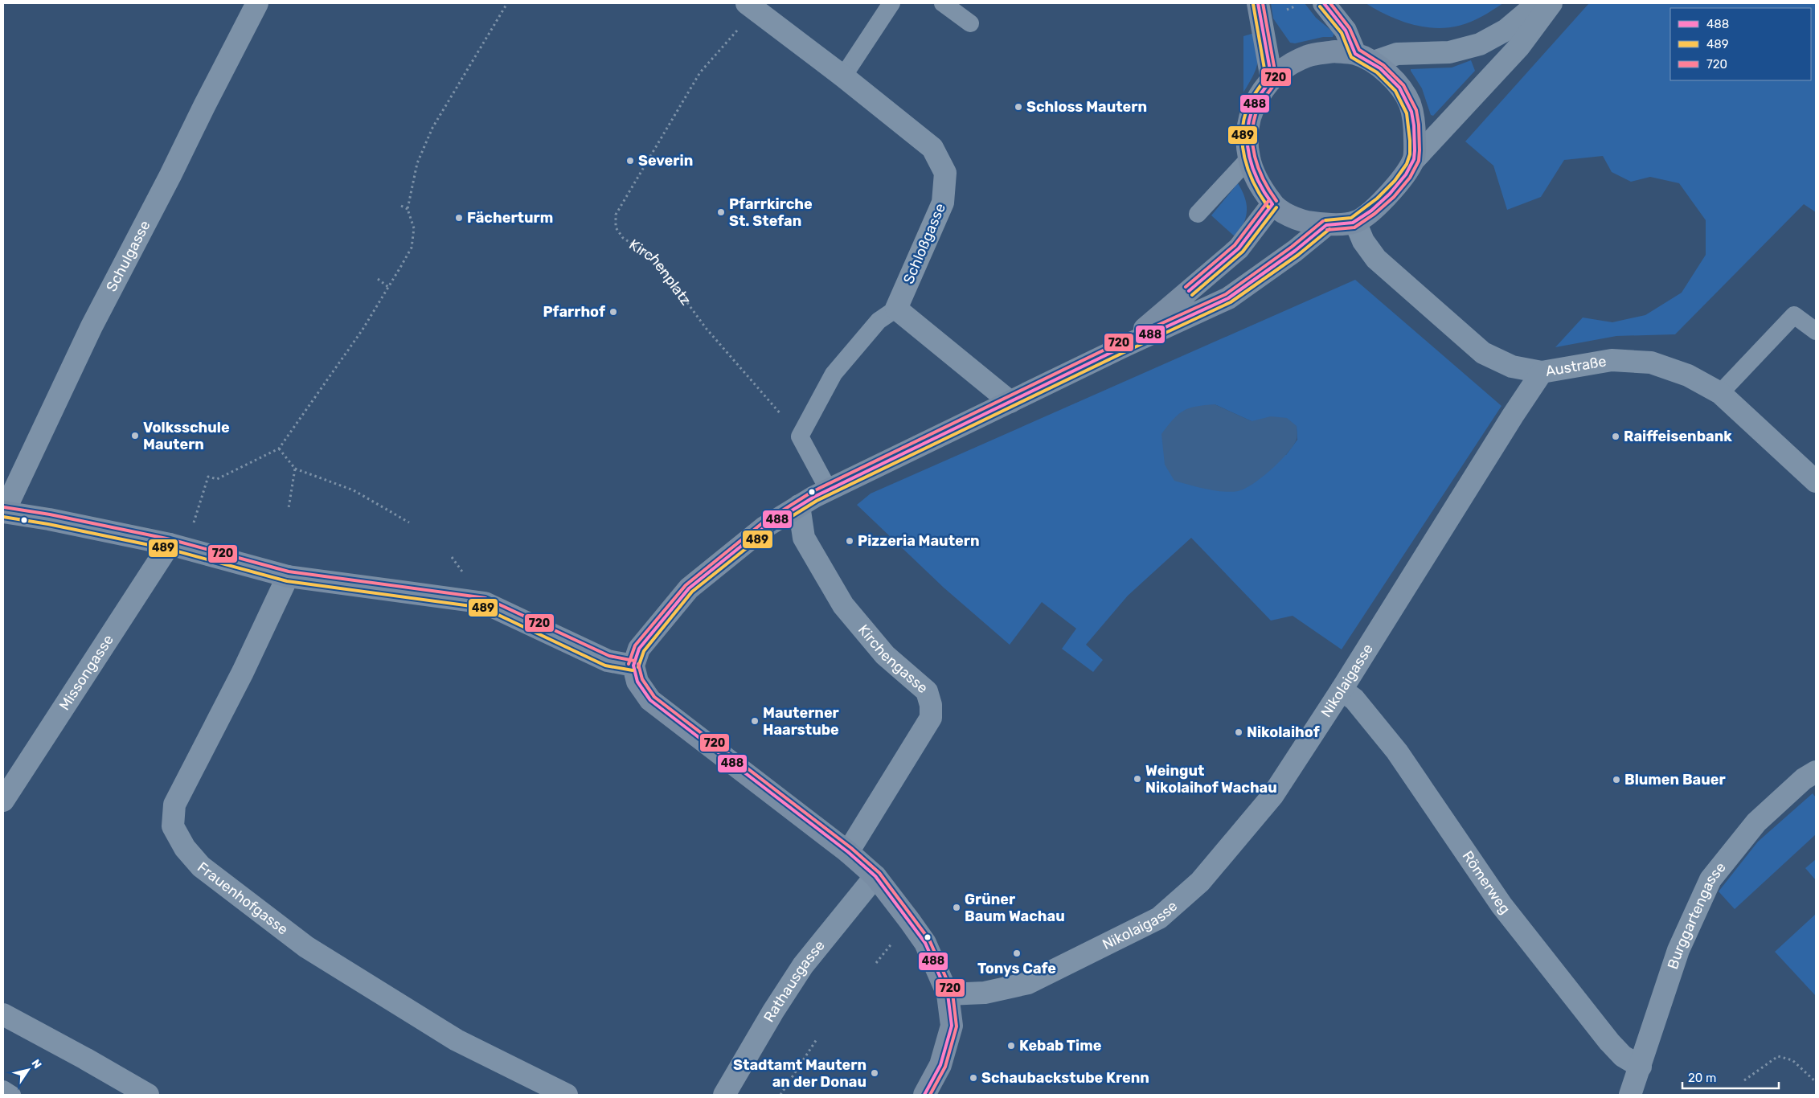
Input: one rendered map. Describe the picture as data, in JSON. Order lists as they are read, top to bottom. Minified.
{"streets":{"street":["Schloßgasse","Schulgasse","Austraße","Kirchengasse","Missongasse","Nikolaigasse","Römerweg","Frauenhofgasse","Burggartengasse","Rathausgasse"],"path":["Kirchenplatz"]},"crossings":[["Schloßgasse","Kirchenplatz"],["Austraße","Nikolaigasse"],["Nikolaigasse","Römerweg"],["Römerweg","Burggartengasse"]],"places":["Schloss Mautern","Severin","Pfarrkirche St. Stefan","Fächerturm","Pfarrhof","Volksschule Mautern","Raiffeisenbank","Pizzeria Mautern","Mauterner Haarstube","Nikolaihof","Weingut Nikolaihof Wachau","Blumen Bauer","Grüner Baum Wachau","Tonys Cafe","Kebab Time","Stadtamt Mautern an der Donau","Schaubackstube Krenn"],"lines":["transit line 488","transit line 720","transit line 489"],"legend":["488","489","720"],"scale_bar":"20 m","north":"top right"}
